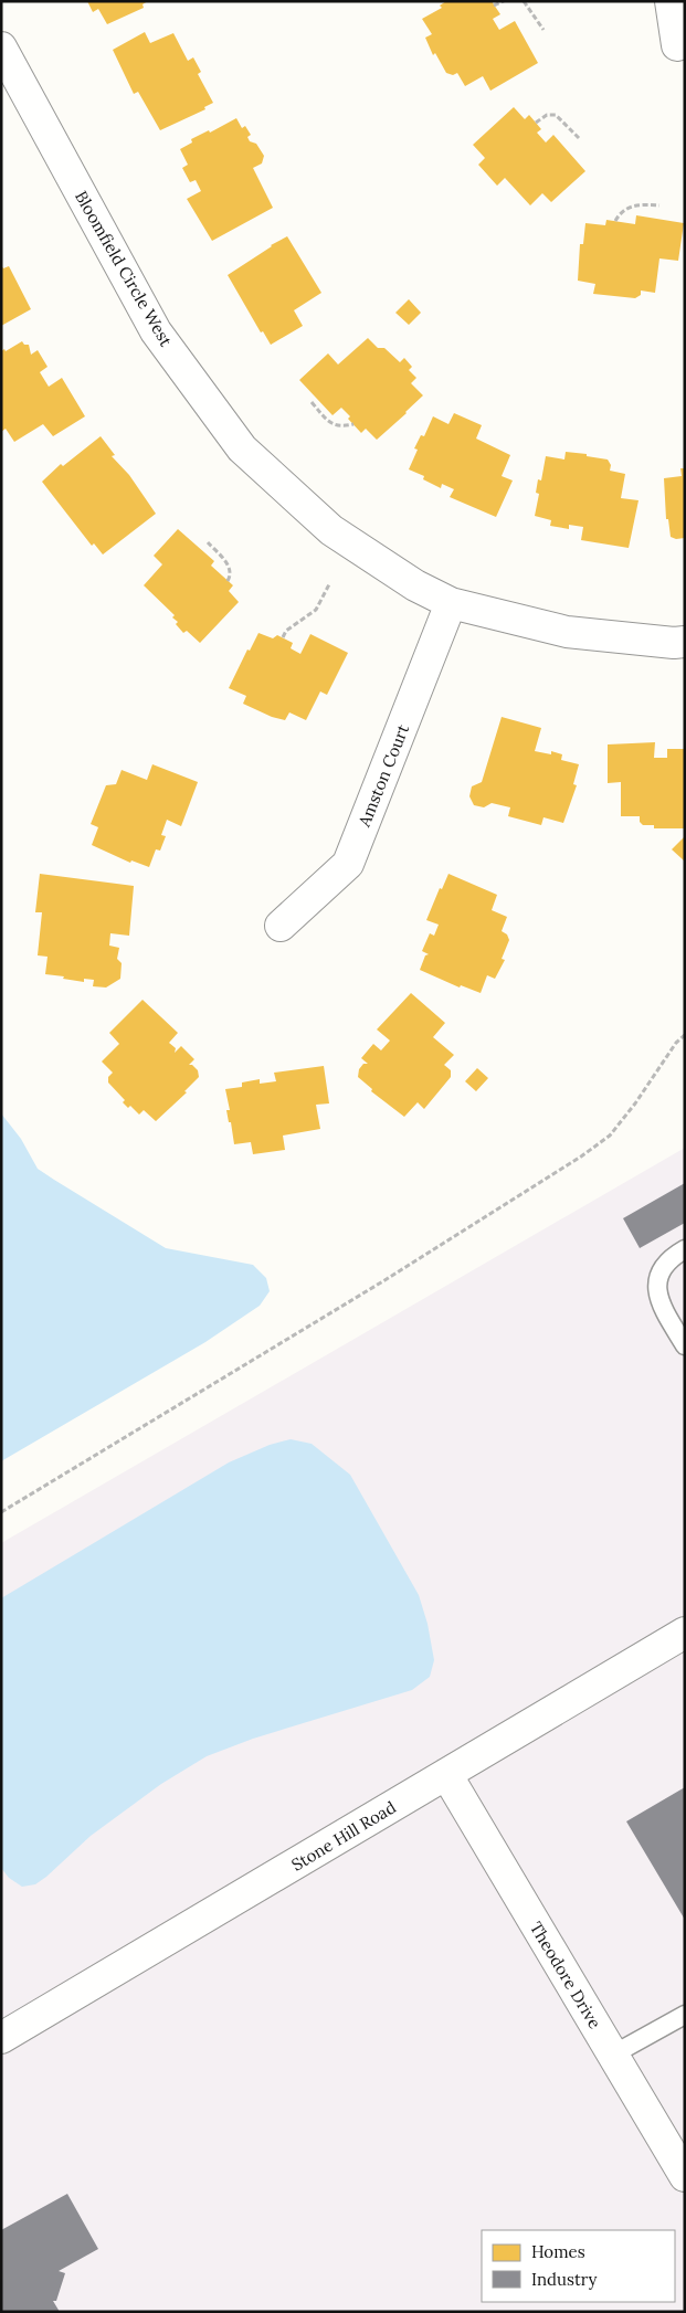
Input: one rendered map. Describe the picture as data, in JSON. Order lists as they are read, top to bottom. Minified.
{"streets":{"street":["Bloomfield Circle West","Amston Court","Stone Hill Road","Theodore Drive"]},"crossings":[["Bloomfield Circle West","Amston Court"],["Stone Hill Road","Theodore Drive"]],"legend":["Homes","Industry"]}
